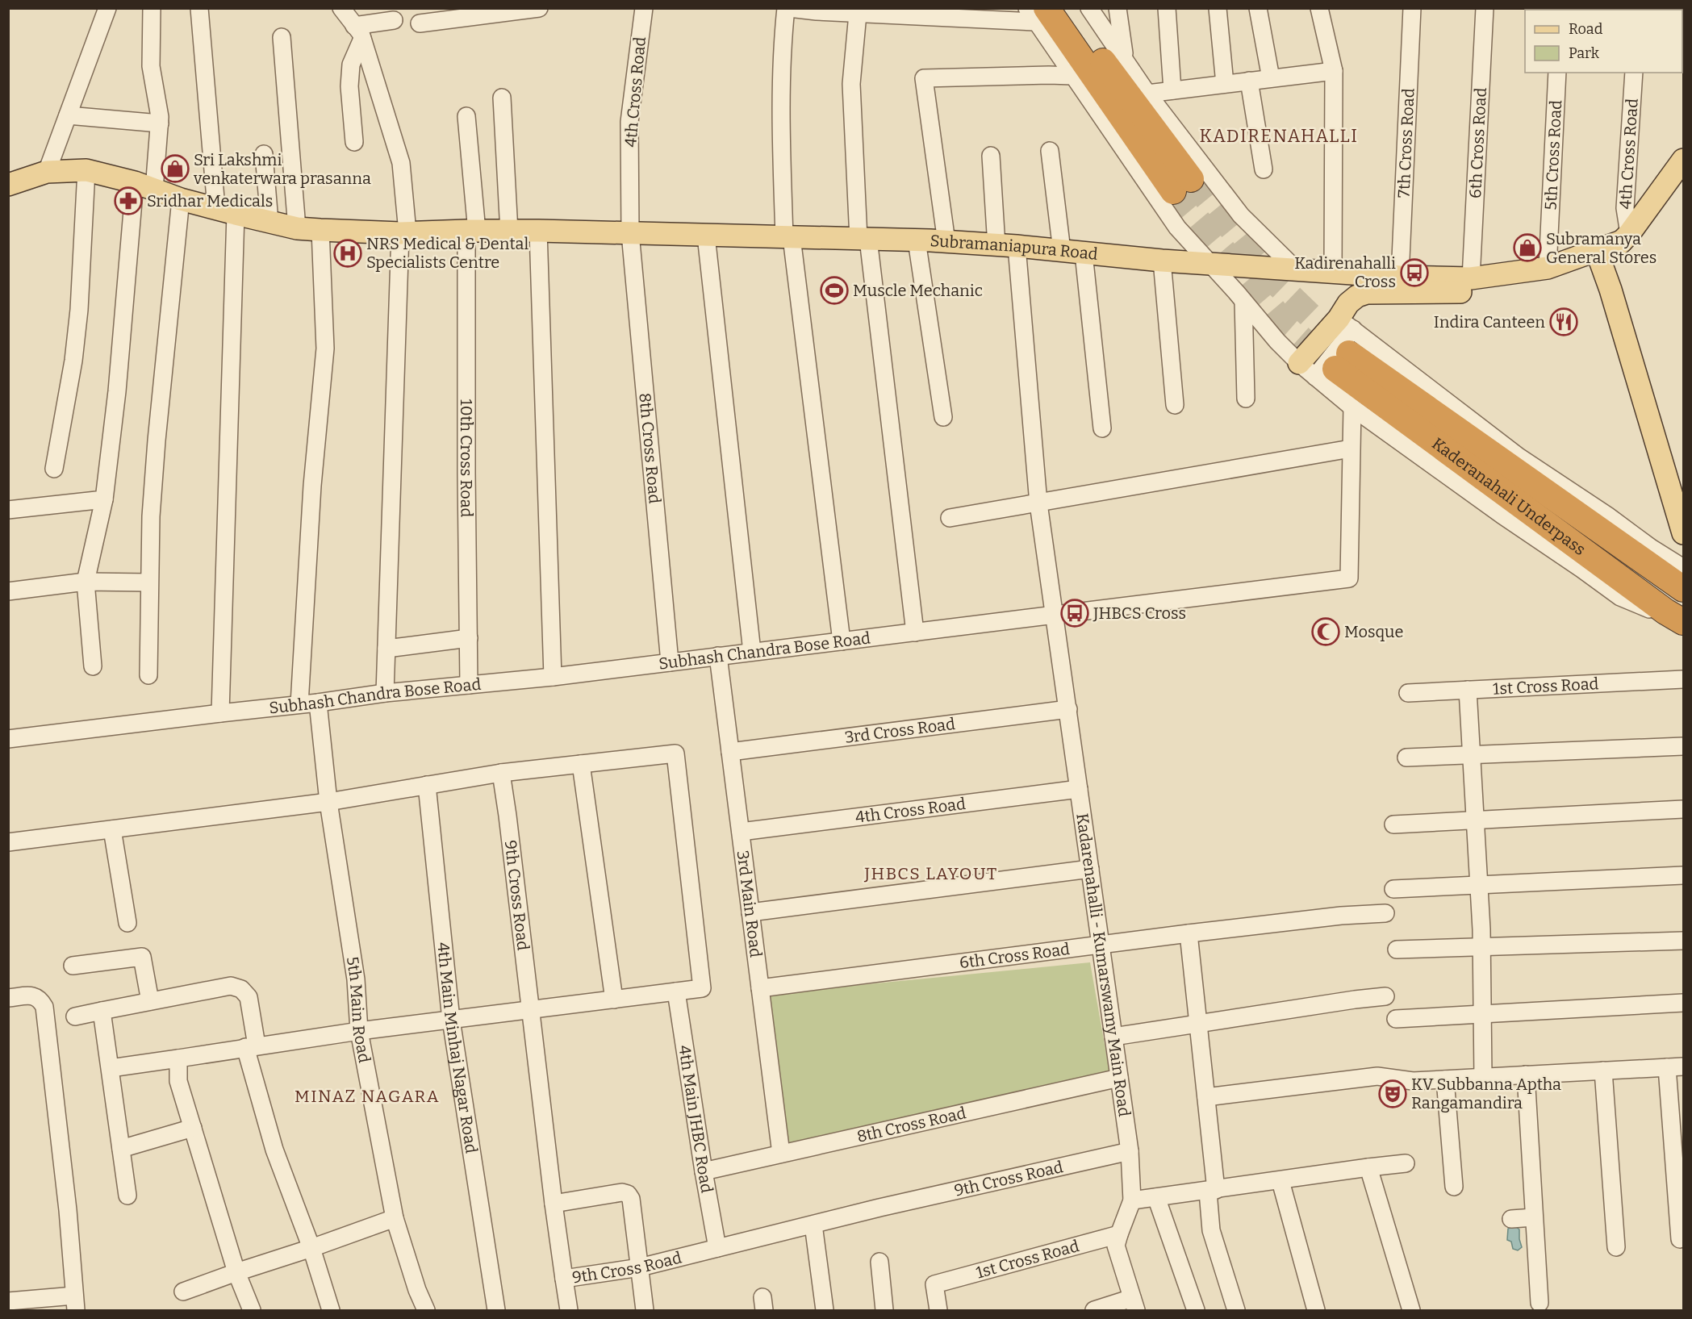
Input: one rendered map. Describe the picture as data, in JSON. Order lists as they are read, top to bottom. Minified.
{"streets":{"highway":["Kaderanahali Underpass"],"main road":["Subramaniapura Road"],"street":["4th Cross Road","7th Cross Road","6th Cross Road","5th Cross Road","8th Cross Road","10th Cross Road","Subhash Chandra Bose Road","1st Cross Road","3rd Cross Road","9th Cross Road","3rd Main Road","Kadarenahalli - Kumarswamy Main Road","5th Main Road","4th Main Minhaj Nagar Road","4th Main JHBC Road"]},"crossings":[["4th Cross Road","Subramaniapura Road"],["4th Cross Road","8th Cross Road"],["4th Cross Road","3rd Main Road"],["4th Cross Road","Kadarenahalli - Kumarswamy Main Road"],["7th Cross Road","Subramaniapura Road"],["6th Cross Road","Subramaniapura Road"],["6th Cross Road","3rd Main Road"],["6th Cross Road","Kadarenahalli - Kumarswamy Main Road"],["5th Cross Road","Subramaniapura Road"],["Subramaniapura Road","8th Cross Road"],["Subramaniapura Road","10th Cross Road"],["Subramaniapura Road","Kadarenahalli - Kumarswamy Main Road"],["8th Cross Road","Subhash Chandra Bose Road"],["8th Cross Road","3rd Main Road"],["8th Cross Road","Kadarenahalli - Kumarswamy Main Road"],["8th Cross Road","4th Main JHBC Road"],["10th Cross Road","Subhash Chandra Bose Road"],["Subhash Chandra Bose Road","3rd Main Road"],["Subhash Chandra Bose Road","Kadarenahalli - Kumarswamy Main Road"],["Subhash Chandra Bose Road","5th Main Road"],["1st Cross Road","Kadarenahalli - Kumarswamy Main Road"],["3rd Cross Road","3rd Main Road"],["3rd Cross Road","Kadarenahalli - Kumarswamy Main Road"],["9th Cross Road","Kadarenahalli - Kumarswamy Main Road"],["9th Cross Road","4th Main JHBC Road"]],"districts":["KADIRENAHALLI","JHBCS LAYOUT","MINAZ NAGARA"],"places":{"shop":["Sri Lakshmi venkaterwara prasanna","Subramanya General Stores"],"pharmacy":["Sridhar Medicals"],"hospital":["NRS Medical & Dental Specialists Centre"],"bus stop":["Kadirenahalli Cross","JHBCS Cross"],"sports":["Muscle Mechanic"],"restaurant":["Indira Canteen"],"mosque":["Mosque"],"theatre":["KV Subbanna Aptha Rangamandira"]},"legend":["Road","Park"]}
